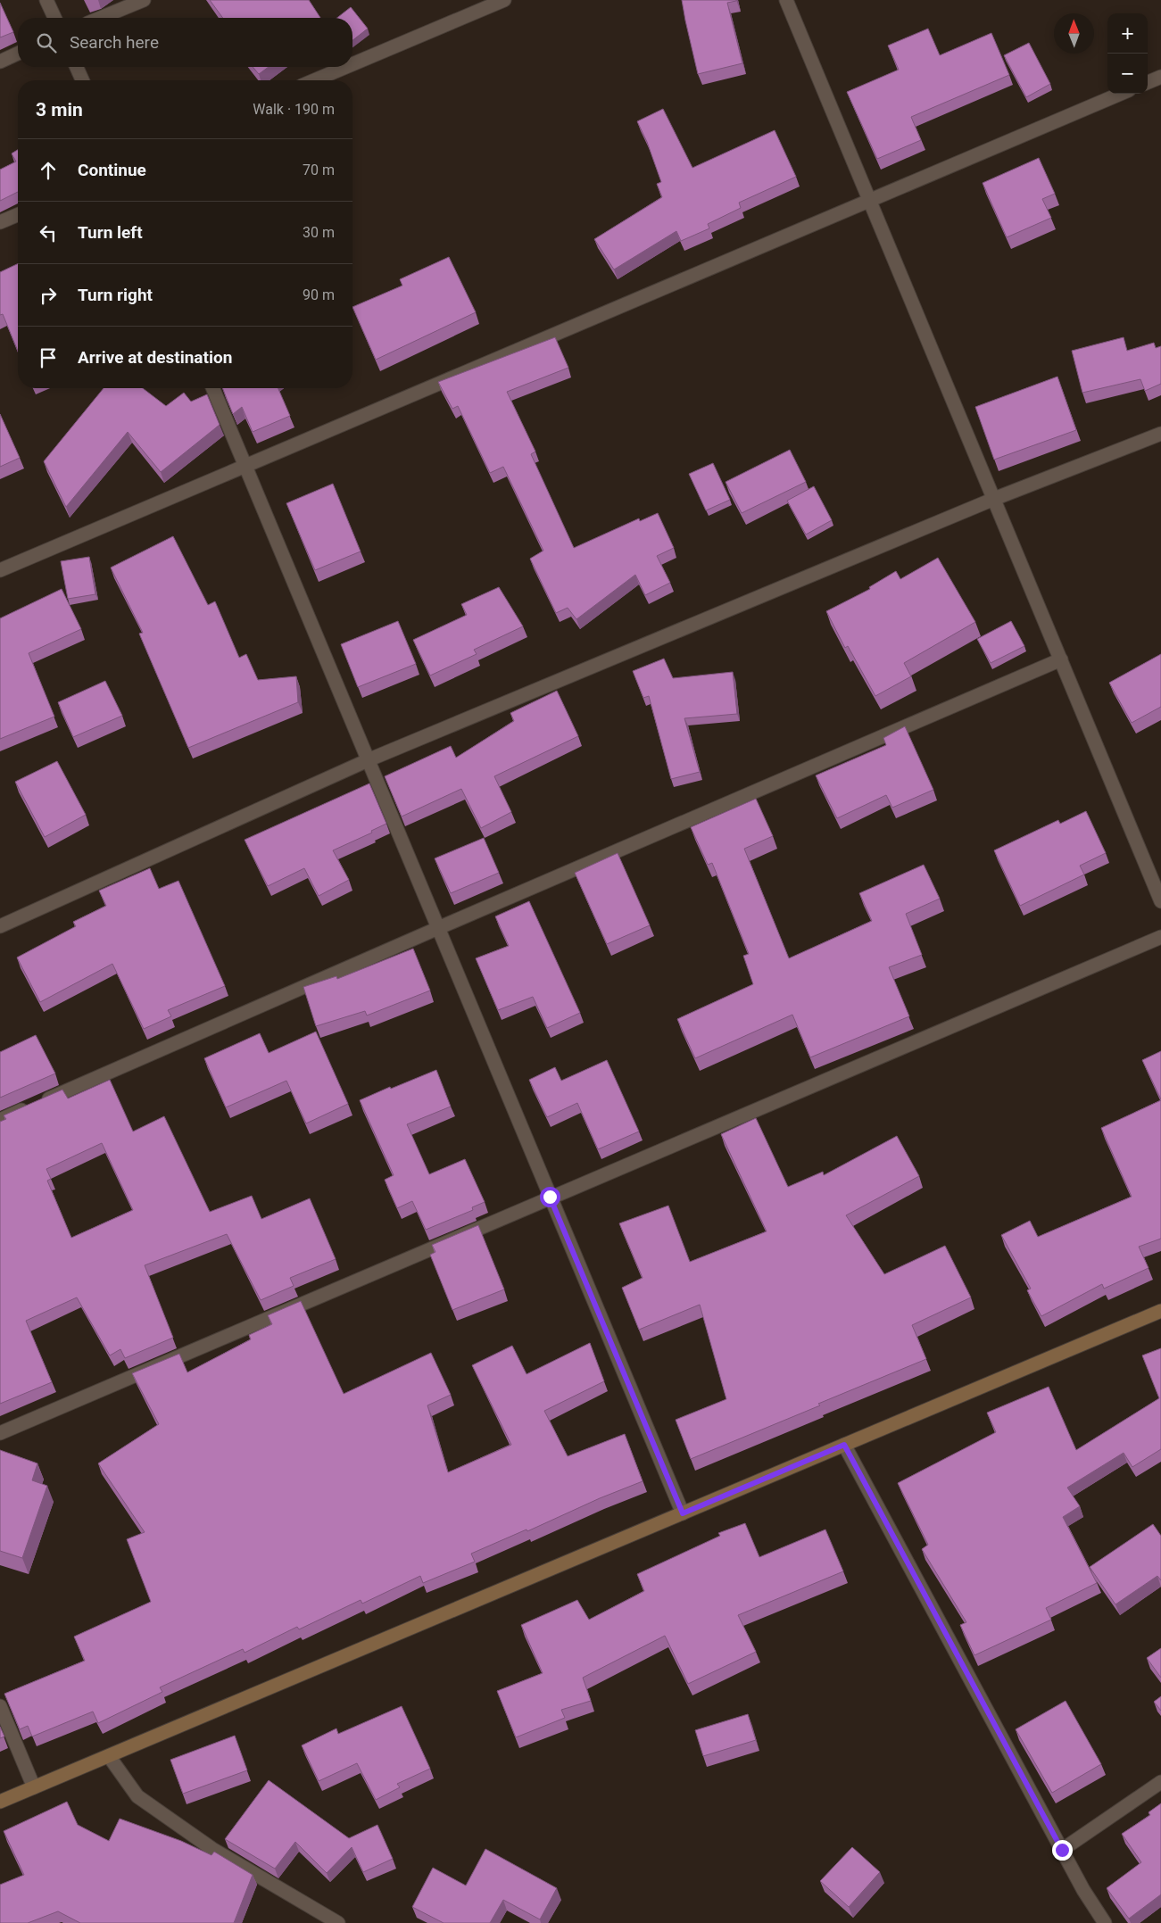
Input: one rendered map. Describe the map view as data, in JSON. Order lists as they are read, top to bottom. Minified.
{"north":"top","page":{"map_buttons":["+","−"],"search":"Search here","heading":["3 min","Walk · 190 m"],"list":[["Continue","70 m"],["Turn left","30 m"],["Turn right","90 m"],"Arrive at destination"]}}
